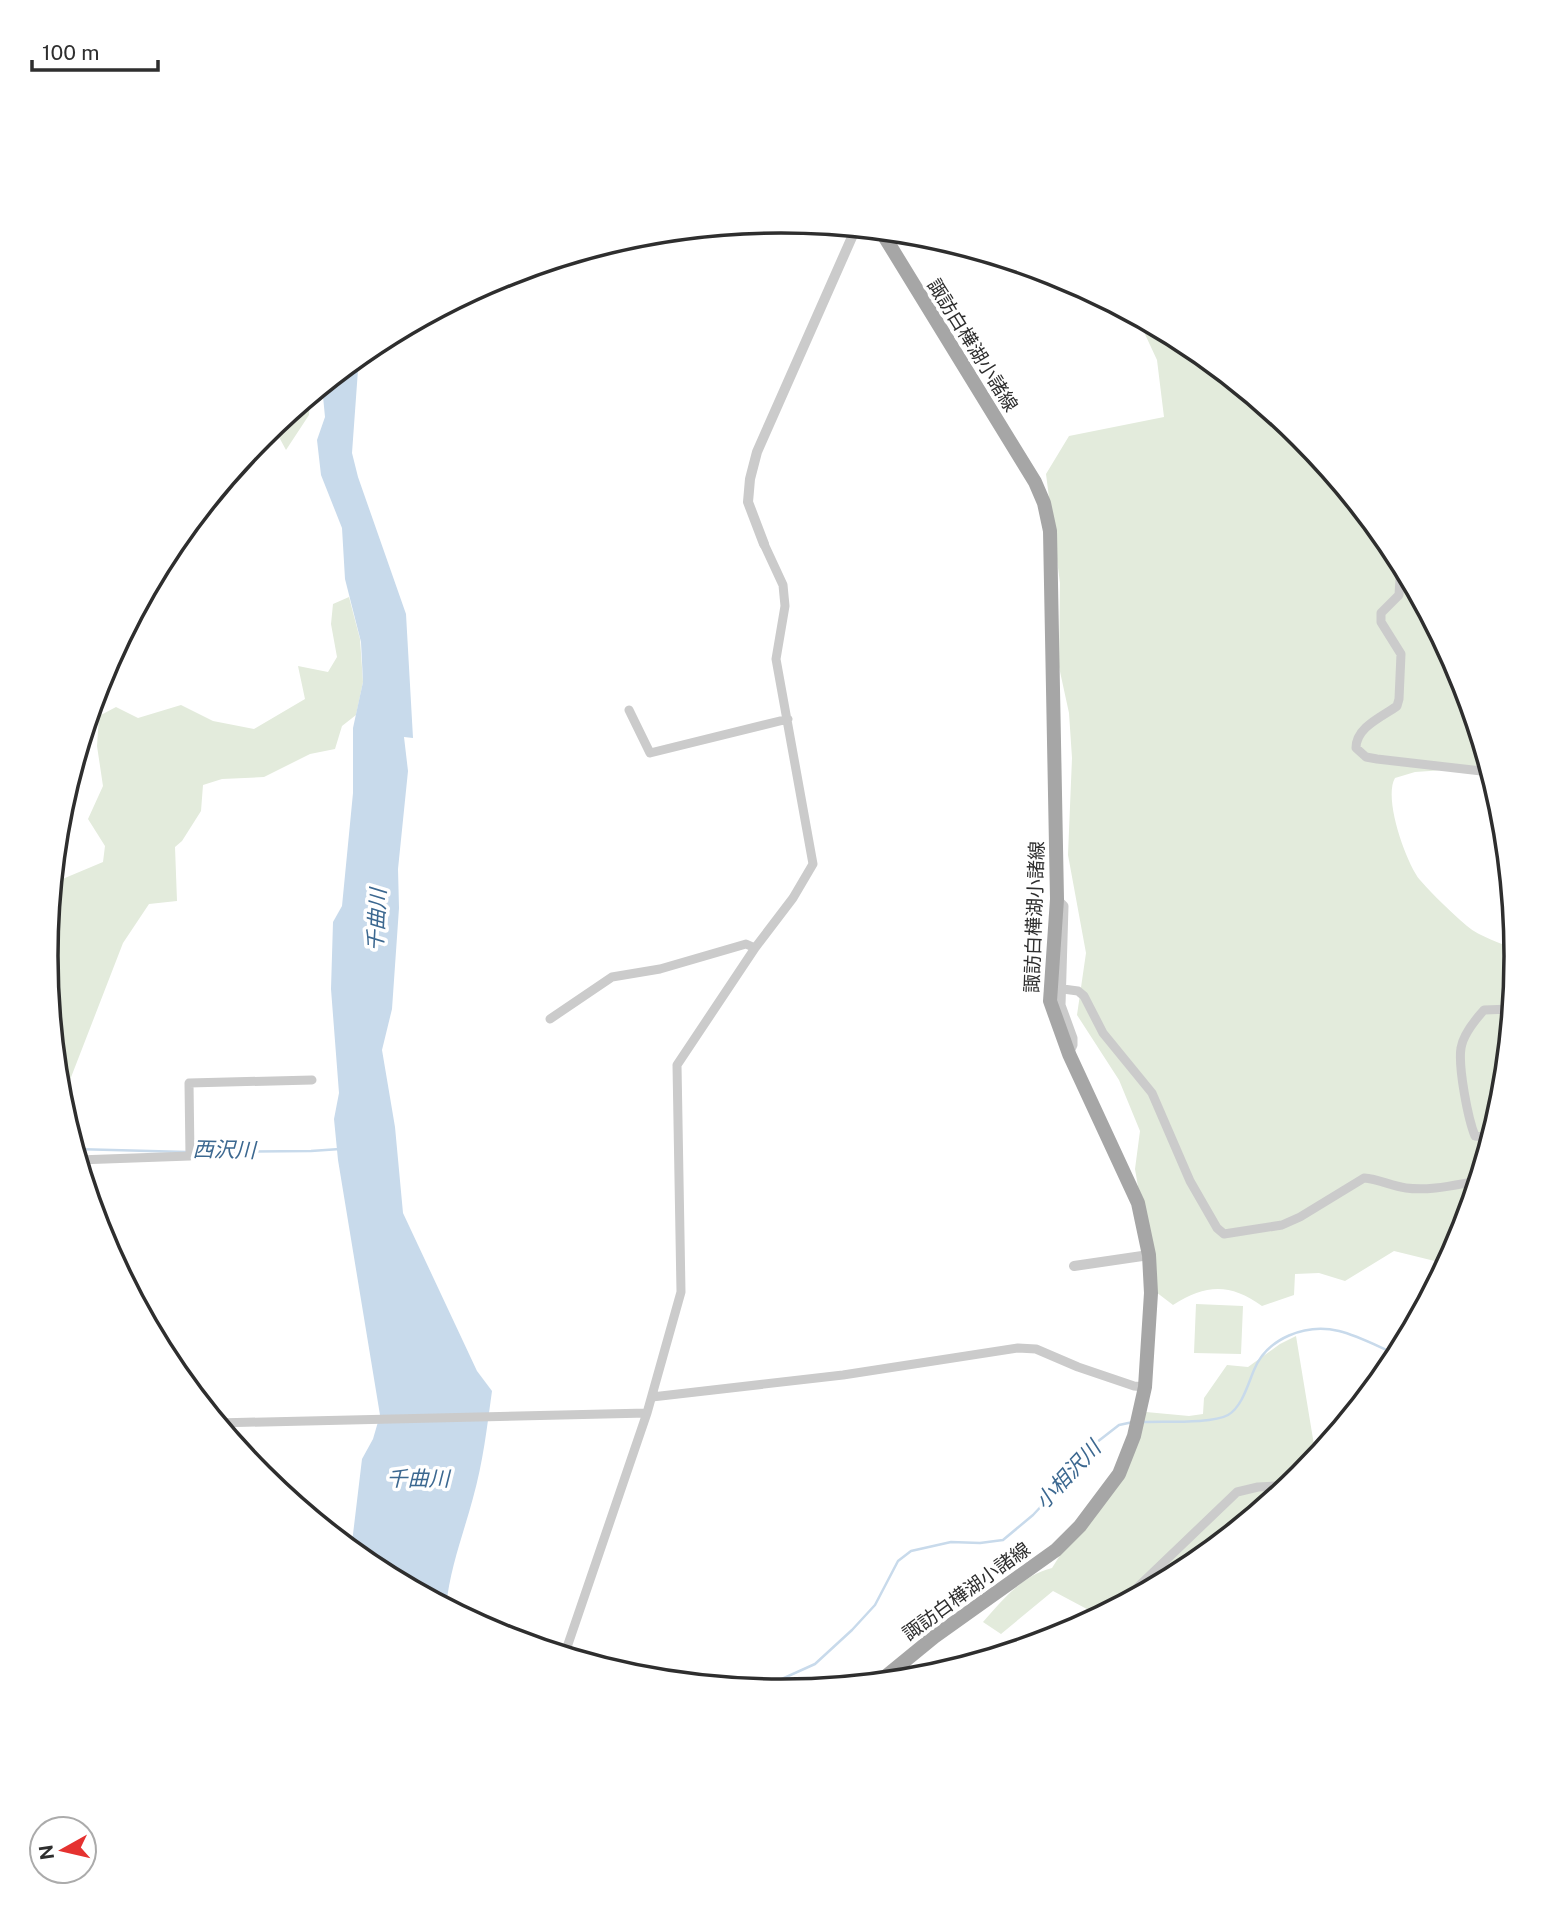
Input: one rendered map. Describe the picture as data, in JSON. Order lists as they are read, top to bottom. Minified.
{"streets":{"main road":["諏訪白樺湖小諸線"]},"water":["千曲川","西沢川","小相沢川"],"scale_bar":"100 m","north":"left"}
